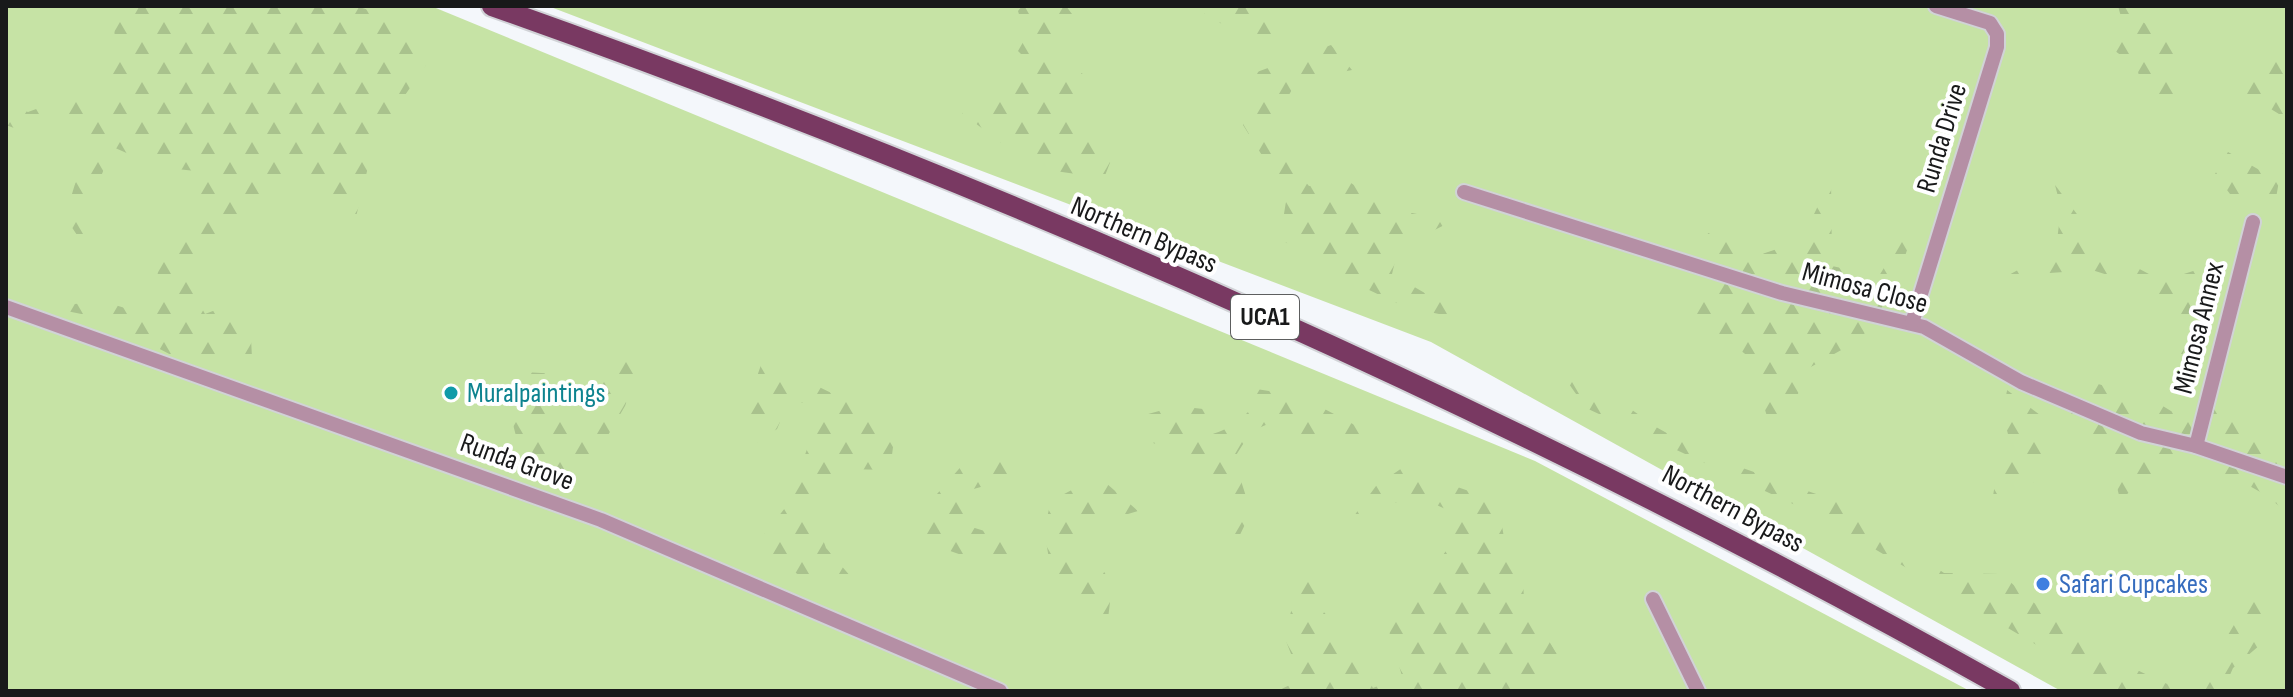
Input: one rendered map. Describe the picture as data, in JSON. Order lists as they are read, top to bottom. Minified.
{"streets":{"main road":["Northern Bypass","UCA1"],"street":["Runda Drive","Mimosa Close","Mimosa Annex","Runda Grove"]},"crossings":[["Runda Drive","Mimosa Close"],["Mimosa Close","Mimosa Annex"]],"places":["Muralpaintings","Safari Cupcakes"]}
